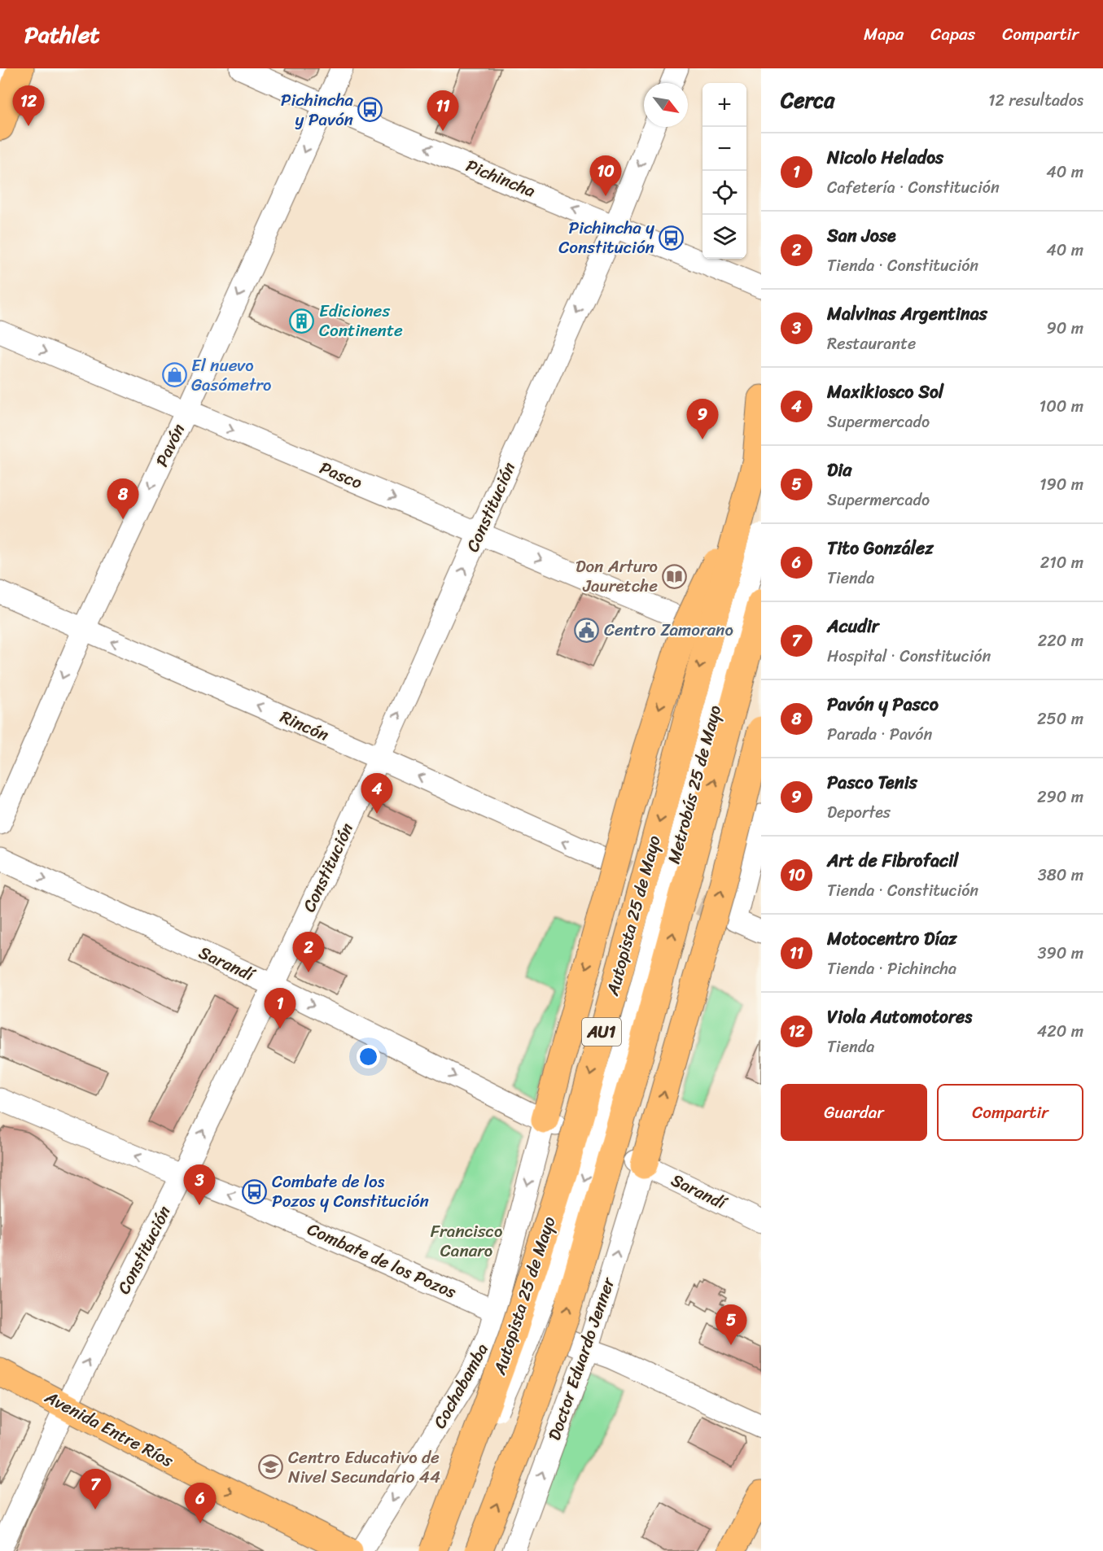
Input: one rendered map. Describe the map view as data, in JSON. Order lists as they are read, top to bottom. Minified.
{"streets":{"main road":["Autopista 25 de Mayo","AU1","Avenida Entre Ríos"],"street":["Pichincha","Pavón","Pasco","Constitución","Rincón","Metrobús 25 de Mayo","Sarandí","Combate de los Pozos","Doctor Eduardo Jenner","Cochabamba"]},"crossings":[["Pichincha","Pavón"],["Pichincha","Constitución"],["Pavón","Pasco"],["Pavón","Rincón"],["Pasco","Constitución"],["Constitución","Rincón"],["Constitución","Sarandí"],["Constitución","Combate de los Pozos"],["Constitución","Avenida Entre Ríos"],["Metrobús 25 de Mayo","Autopista 25 de Mayo"],["Metrobús 25 de Mayo","AU1"],["Sarandí","Doctor Eduardo Jenner"],["Sarandí","Cochabamba"],["Combate de los Pozos","Doctor Eduardo Jenner"],["Combate de los Pozos","Cochabamba"]],"one_way":["Pichincha","Pavón","Pasco","Rincón","Sarandí","Combate de los Pozos","Doctor Eduardo Jenner","Cochabamba","Avenida Entre Ríos"],"parks":["Francisco Canaro"],"places":{"bus stop":["Pichincha y Pavón","Pichincha y Constitución","Combate de los Pozos y Constitución"],"building":["Ediciones Continente"],"shop":["El nuevo Gasómetro"],"library":["Don Arturo Jauretche"],"public building":["Centro Zamorano"],"school or university":["Centro Educativo de Nivel Secundario 44"]},"north":"bottom right","page":{"header":"Pathlet","nav":["Mapa","Capas","Compartir"],"heading":["Cerca","12 resultados"],"map_buttons":["+","−"],"pins":["12","11","10","9","8","4","2","1","3","5","7","6"],"list":[{"mark":"1","name":"Nicolo Helados","note":"Cafetería · Constitución","value":"40 m"},{"mark":"2","name":"San Jose","note":"Tienda · Constitución","value":"40 m"},{"mark":"3","name":"Malvinas Argentinas","note":"Restaurante","value":"90 m"},{"mark":"4","name":"Maxikiosco Sol","note":"Supermercado","value":"100 m"},{"mark":"5","name":"Dia","note":"Supermercado","value":"190 m"},{"mark":"6","name":"Tito González","note":"Tienda","value":"210 m"},{"mark":"7","name":"Acudir","note":"Hospital · Constitución","value":"220 m"},{"mark":"8","name":"Pavón y Pasco","note":"Parada · Pavón","value":"250 m"},{"mark":"9","name":"Pasco Tenis","note":"Deportes","value":"290 m"},{"mark":"10","name":"Art de Fibrofacil","note":"Tienda · Constitución","value":"380 m"},{"mark":"11","name":"Motocentro Díaz","note":"Tienda · Pichincha","value":"390 m"},{"mark":"12","name":"Viola Automotores","note":"Tienda","value":"420 m"}],"buttons":["Guardar","Compartir"]}}
